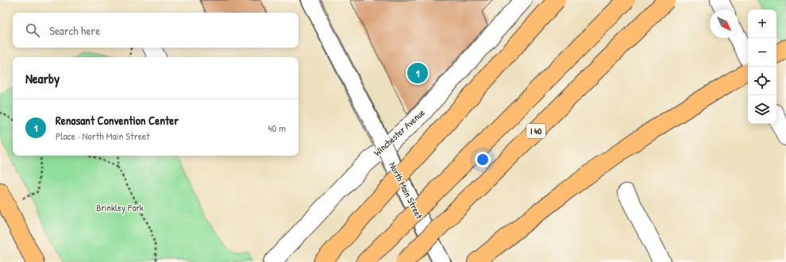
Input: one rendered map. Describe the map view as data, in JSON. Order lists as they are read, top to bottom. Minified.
{"streets":{"main road":["I 40"],"street":["Winchester Avenue","North Main Street"]},"crossings":[["Winchester Avenue","North Main Street"]],"parks":["Brinkley Park"],"north":"bottom right","page":{"map_buttons":["+","−"],"search":"Search here","heading":"Nearby","pins":"1","list":[{"mark":"1","name":"Renasant Convention Center","note":"Place · North Main Street","value":"40 m"}]}}
